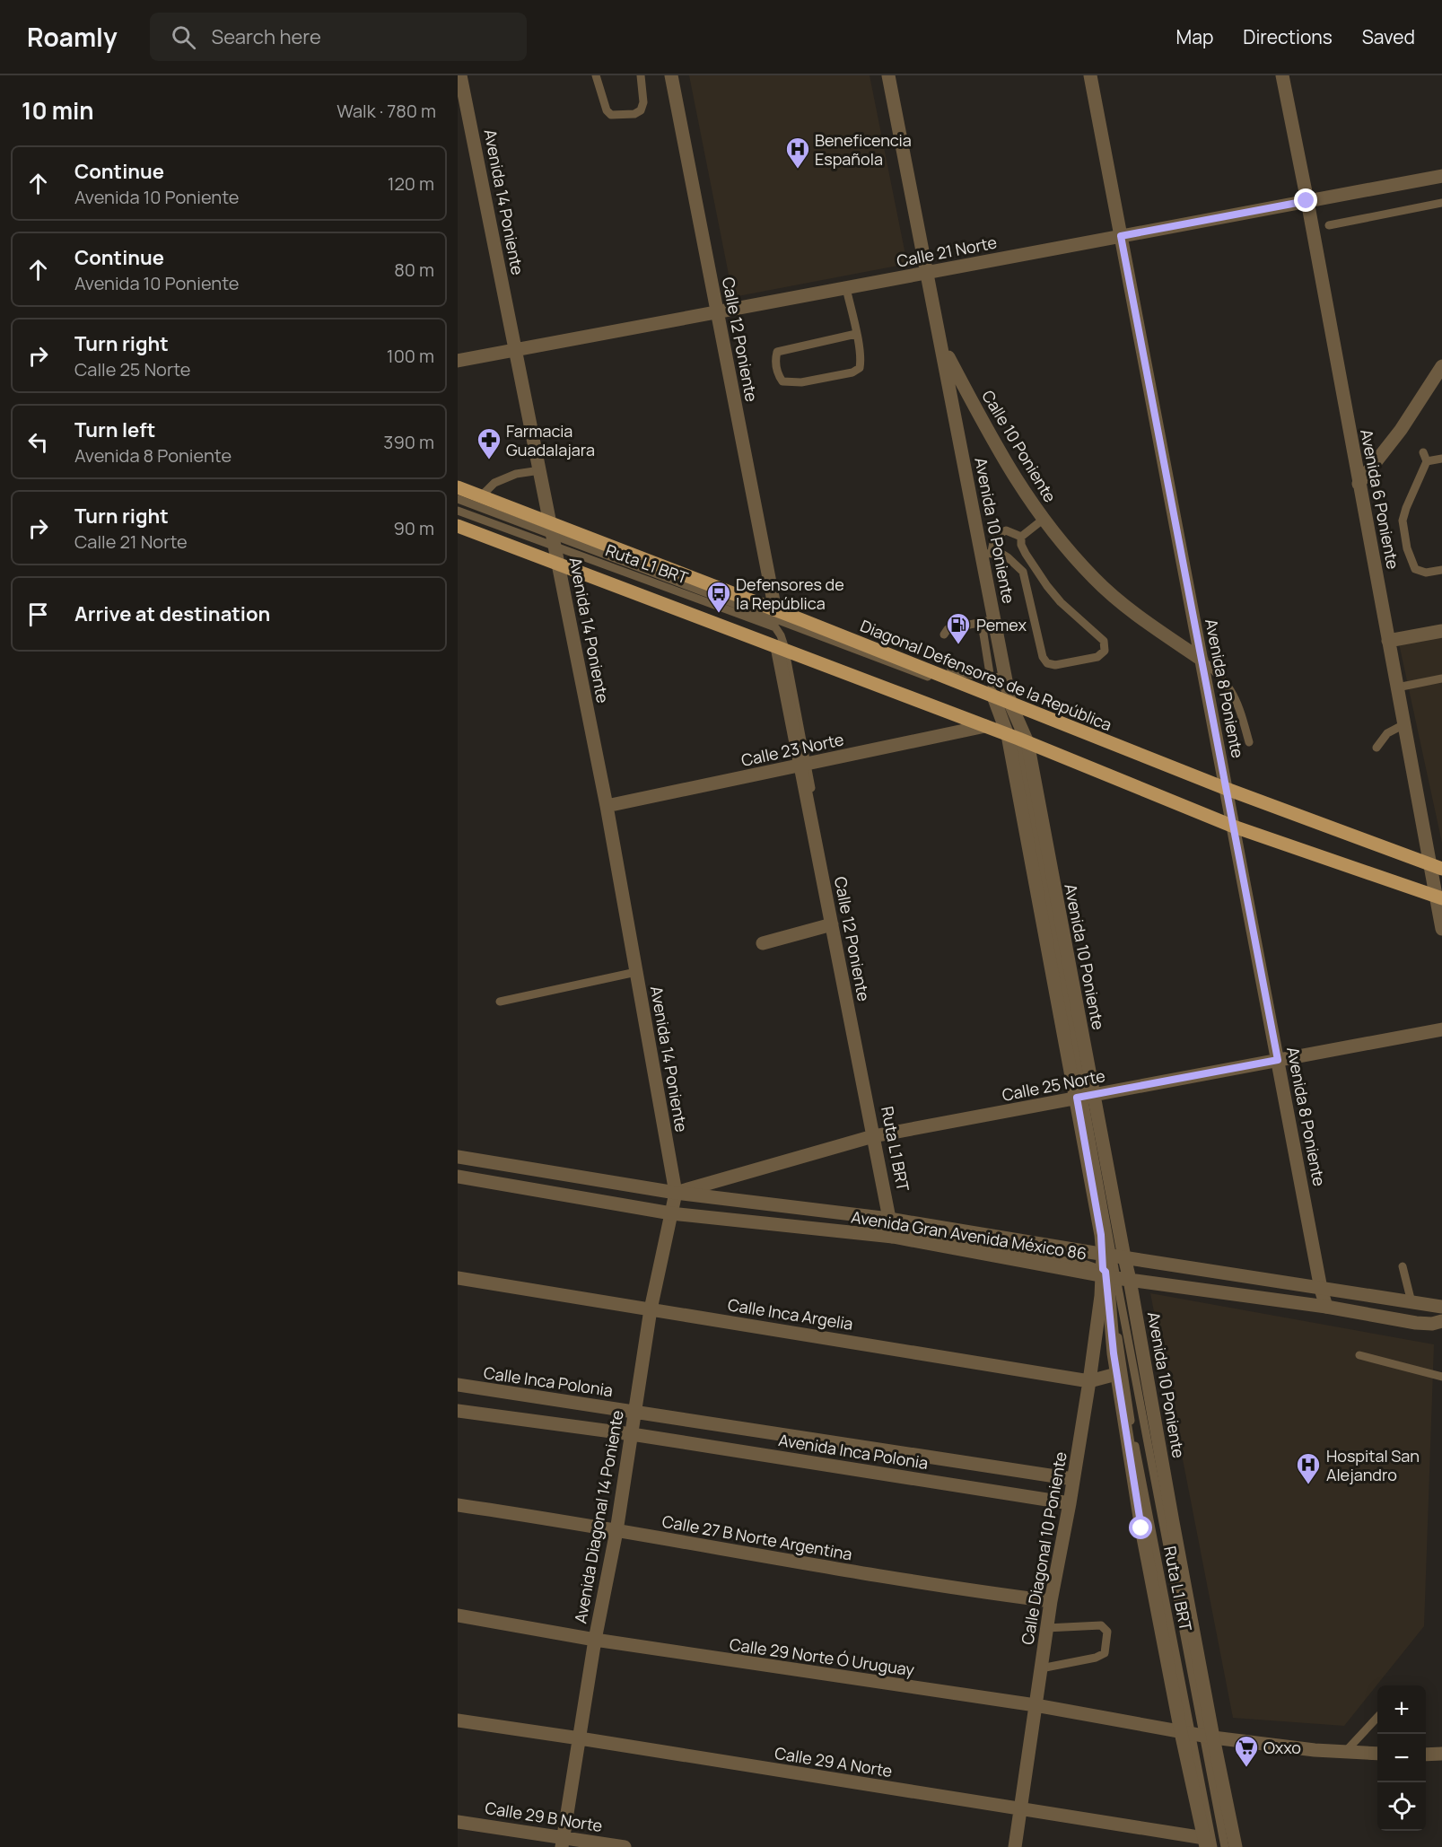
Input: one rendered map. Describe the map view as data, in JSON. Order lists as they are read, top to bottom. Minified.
{"streets":{"main road":["Diagonal Defensores de la República"],"street":["Avenida 14 Poniente","Calle 21 Norte","Calle 12 Poniente","Calle 10 Poniente","Avenida 6 Poniente","Avenida 10 Poniente","Avenida 8 Poniente","Calle 23 Norte","Calle 25 Norte","Avenida Gran Avenida México 86","Calle Inca Argelia","Calle Inca Polonia","Avenida Inca Polonia","Avenida Diagonal 14 Poniente","Calle 27 B Norte Argentina","Calle Diagonal 10 Poniente","Calle 29 Norte Ó Uruguay","Calle 29 A Norte","Calle 29 B Norte"],"lane":["Ruta L1 BRT"]},"crossings":[["Avenida 14 Poniente","Calle 21 Norte"],["Avenida 14 Poniente","Ruta L1 BRT"],["Avenida 14 Poniente","Diagonal Defensores de la República"],["Avenida 14 Poniente","Calle 23 Norte"],["Avenida 14 Poniente","Calle 25 Norte"],["Avenida 14 Poniente","Avenida Gran Avenida México 86"],["Avenida 14 Poniente","Avenida Diagonal 14 Poniente"],["Calle 21 Norte","Calle 12 Poniente"],["Calle 21 Norte","Avenida 6 Poniente"],["Calle 21 Norte","Avenida 10 Poniente"],["Calle 21 Norte","Avenida 8 Poniente"],["Calle 12 Poniente","Ruta L1 BRT"],["Calle 12 Poniente","Diagonal Defensores de la República"],["Calle 12 Poniente","Calle 23 Norte"],["Calle 12 Poniente","Calle 25 Norte"],["Calle 12 Poniente","Avenida Gran Avenida México 86"],["Calle 10 Poniente","Avenida 10 Poniente"],["Calle 10 Poniente","Avenida 8 Poniente"],["Avenida 6 Poniente","Diagonal Defensores de la República"],["Avenida 10 Poniente","Ruta L1 BRT"],["Avenida 10 Poniente","Diagonal Defensores de la República"],["Avenida 10 Poniente","Calle 25 Norte"],["Avenida 10 Poniente","Avenida Gran Avenida México 86"],["Avenida 10 Poniente","Calle Inca Argelia"],["Avenida 10 Poniente","Calle Diagonal 10 Poniente"],["Avenida 10 Poniente","Calle 29 Norte Ó Uruguay"],["Avenida 10 Poniente","Calle 29 A Norte"],["Ruta L1 BRT","Diagonal Defensores de la República"],["Ruta L1 BRT","Calle 23 Norte"],["Ruta L1 BRT","Calle 25 Norte"],["Ruta L1 BRT","Avenida Gran Avenida México 86"],["Ruta L1 BRT","Calle Diagonal 10 Poniente"],["Ruta L1 BRT","Calle 29 Norte Ó Uruguay"],["Diagonal Defensores de la República","Avenida 8 Poniente"],["Avenida 8 Poniente","Calle 25 Norte"],["Avenida 8 Poniente","Avenida Gran Avenida México 86"],["Calle 25 Norte","Avenida Gran Avenida México 86"],["Calle 25 Norte","Avenida Diagonal 14 Poniente"],["Avenida Gran Avenida México 86","Avenida Diagonal 14 Poniente"],["Avenida Gran Avenida México 86","Calle Diagonal 10 Poniente"],["Calle Inca Argelia","Avenida Diagonal 14 Poniente"],["Calle Inca Argelia","Calle Diagonal 10 Poniente"],["Calle Inca Polonia","Avenida Inca Polonia"],["Calle Inca Polonia","Avenida Diagonal 14 Poniente"],["Avenida Inca Polonia","Avenida Diagonal 14 Poniente"],["Avenida Inca Polonia","Calle Diagonal 10 Poniente"],["Avenida Diagonal 14 Poniente","Calle 27 B Norte Argentina"],["Avenida Diagonal 14 Poniente","Calle 29 Norte Ó Uruguay"],["Avenida Diagonal 14 Poniente","Calle 29 A Norte"],["Avenida Diagonal 14 Poniente","Calle 29 B Norte"],["Calle 27 B Norte Argentina","Calle Diagonal 10 Poniente"],["Calle Diagonal 10 Poniente","Calle 29 Norte Ó Uruguay"],["Calle Diagonal 10 Poniente","Calle 29 A Norte"]],"places":{"hospital":["Beneficencia Española","Hospital San Alejandro"],"pharmacy":["Farmacia Guadalajara"],"bus stop":["Defensores de la República"],"fuel station":["Pemex"],"supermarket":["Oxxo"]},"page":{"header":"Roamly","search":"Search here","nav":["Map","Directions","Saved"],"heading":["10 min","Walk · 780 m"],"list":[["Continue","Avenida 10 Poniente","120 m"],["Continue","Avenida 10 Poniente","80 m"],["Turn right","Calle 25 Norte","100 m"],["Turn left","Avenida 8 Poniente","390 m"],["Turn right","Calle 21 Norte","90 m"],"Arrive at destination"],"map_buttons":["+","−"]}}
